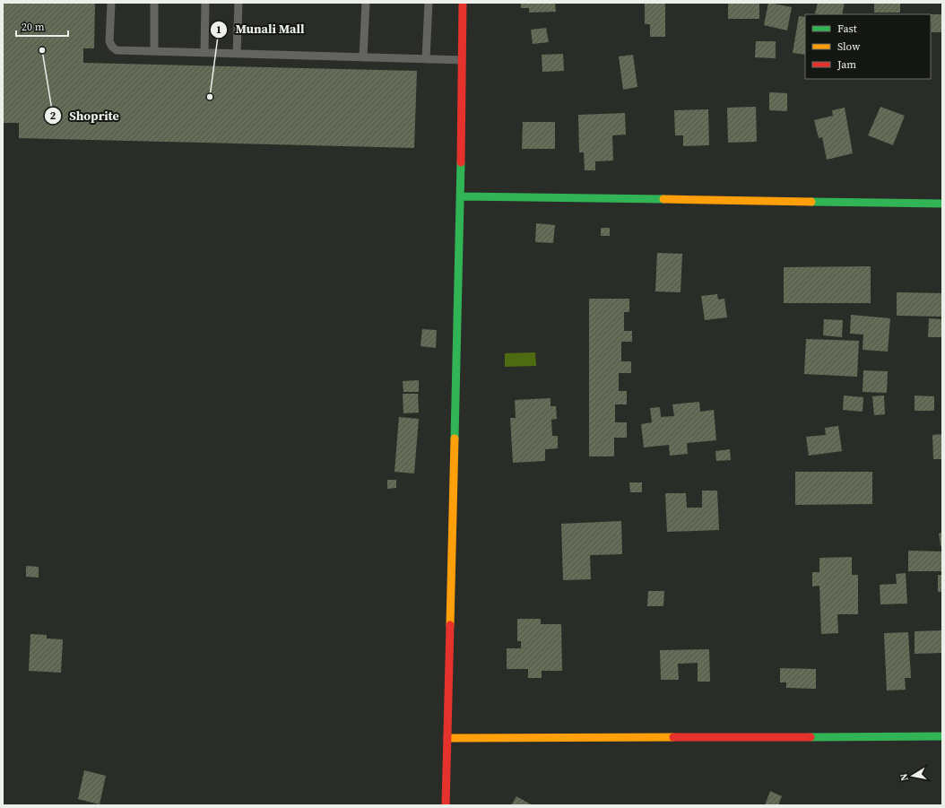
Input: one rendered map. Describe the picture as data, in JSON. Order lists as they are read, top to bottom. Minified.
{"places":["Shoprite","Munali Mall"],"legend":["Fast","Slow","Jam"],"scale_bar":"20 m","north":"left"}
